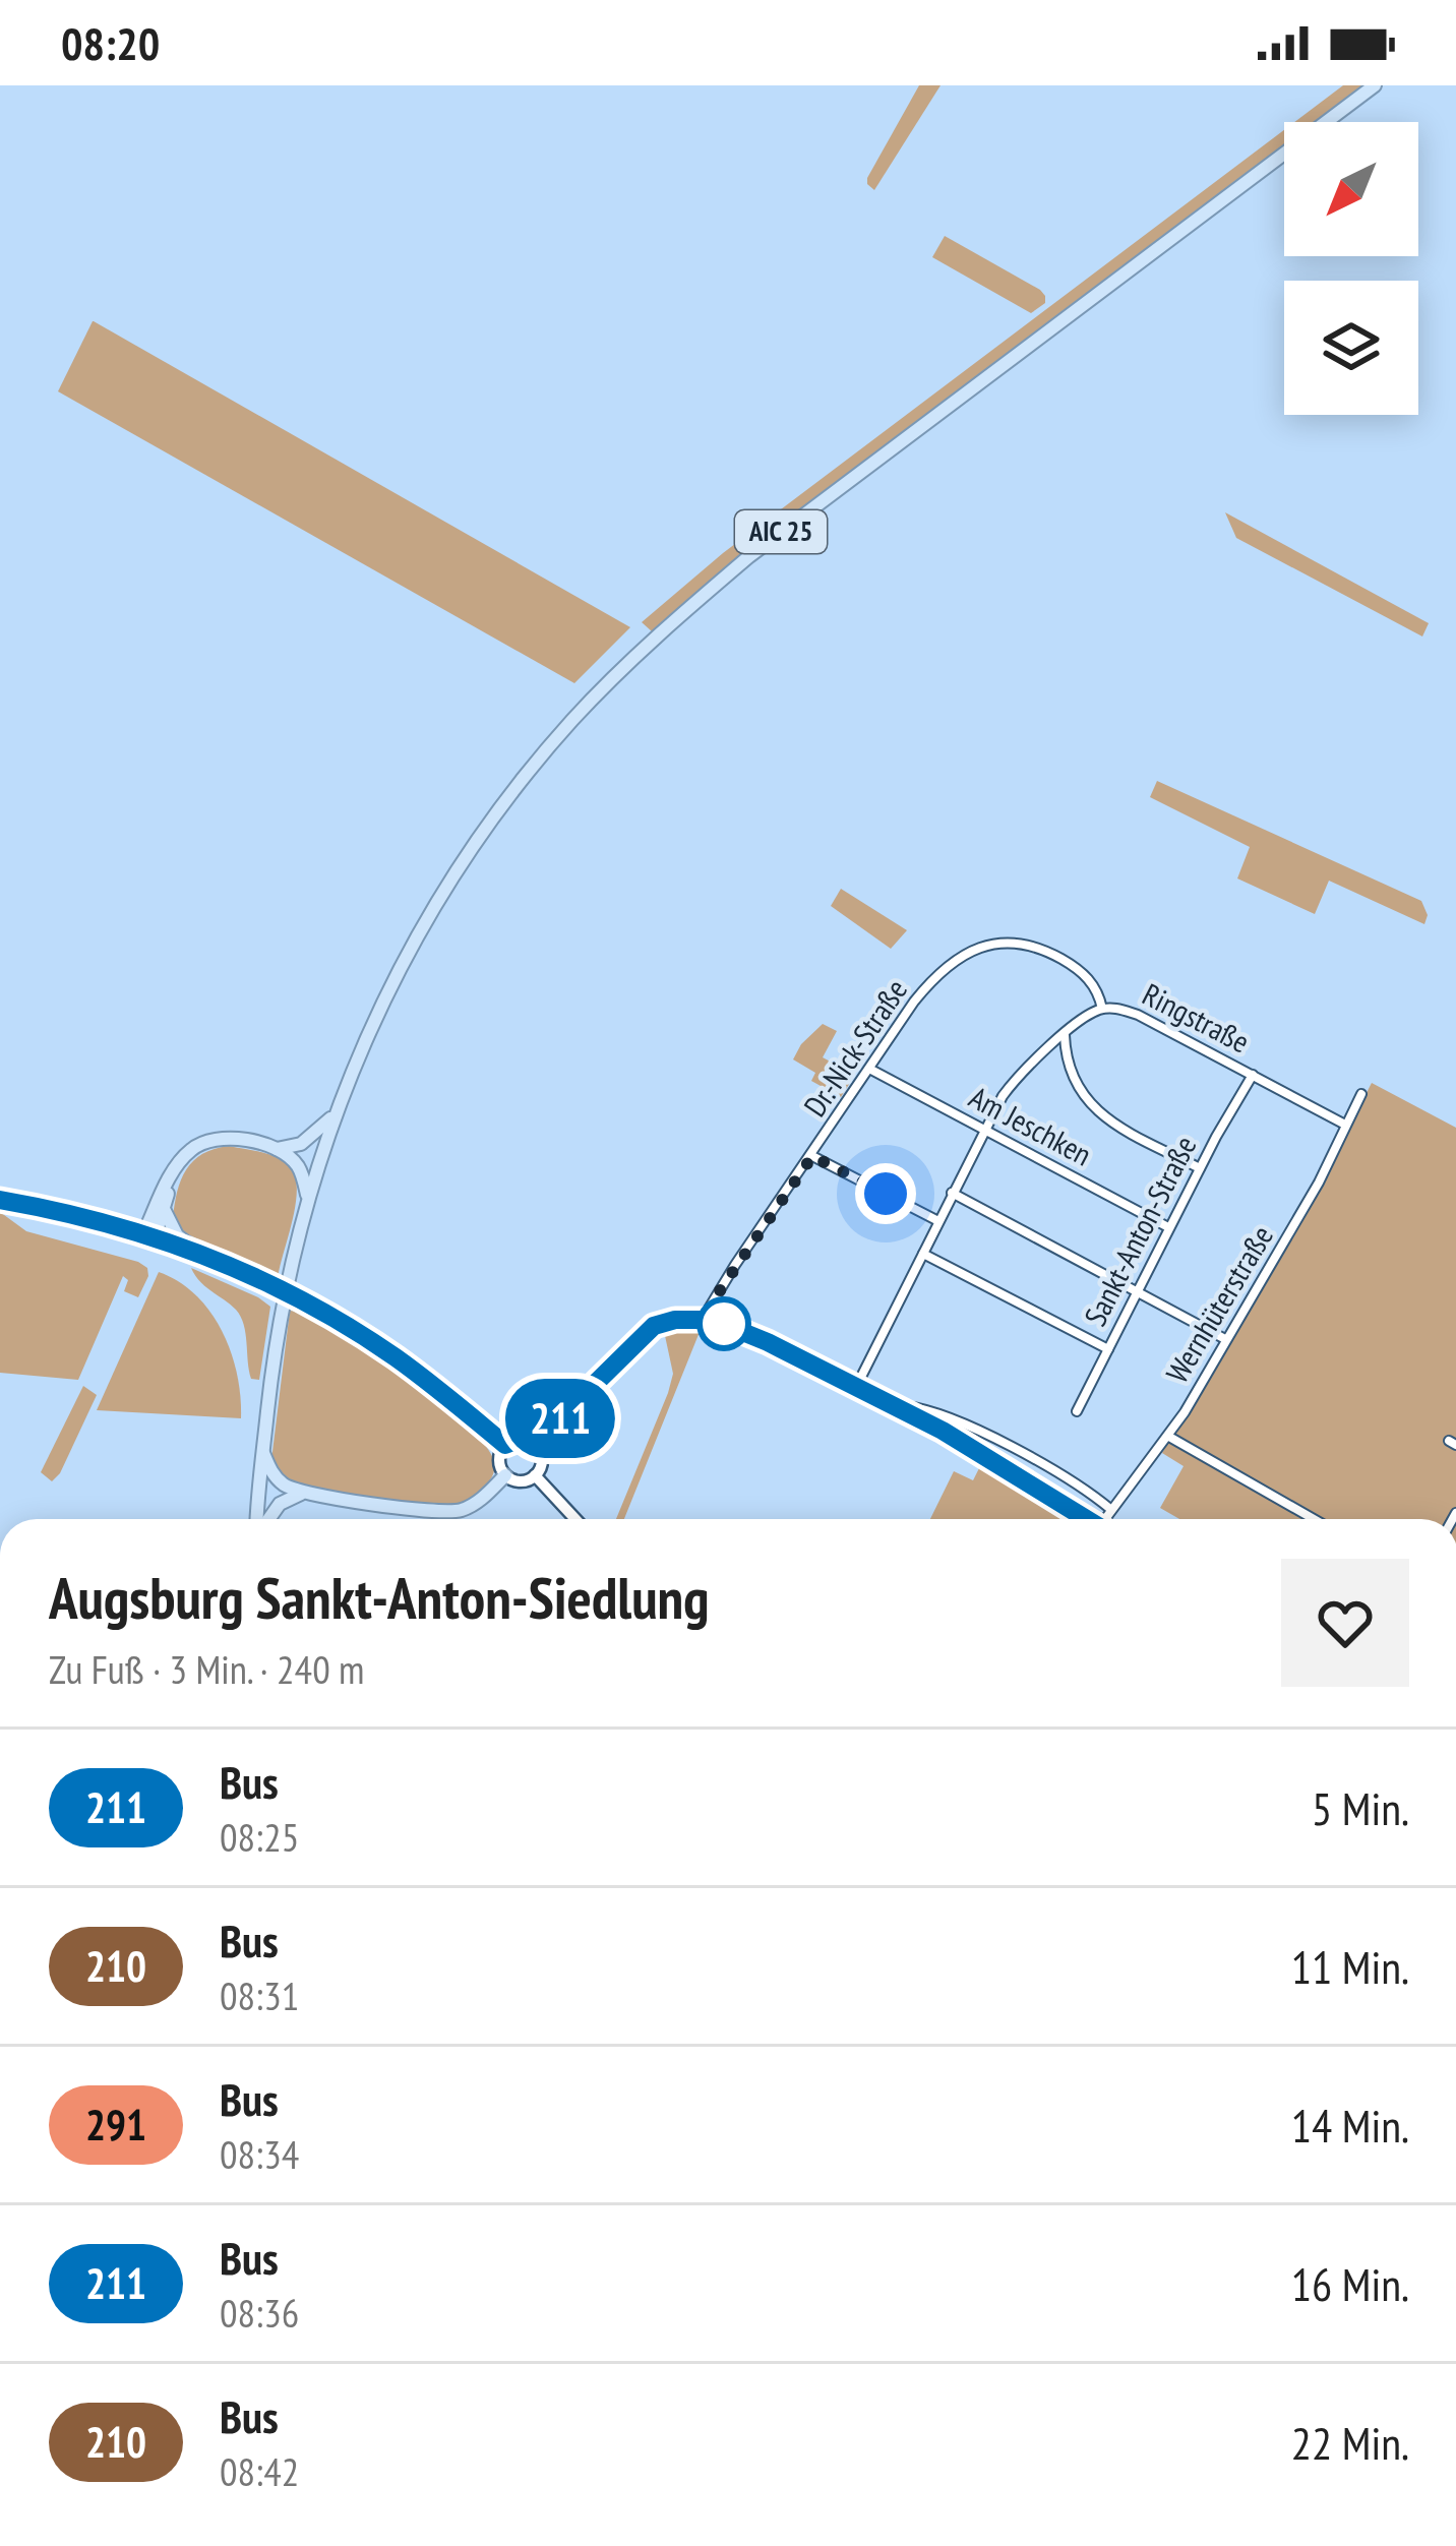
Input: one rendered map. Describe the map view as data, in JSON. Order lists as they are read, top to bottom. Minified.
{"streets":{"main road":["AIC 25"],"street":["Ringstraße","Dr.-Nick-Straße","Am Jeschken","Sankt-Anton-Straße","Wernhüterstraße"]},"crossings":[["Ringstraße","Dr.-Nick-Straße"],["Ringstraße","Am Jeschken"],["Ringstraße","Sankt-Anton-Straße"],["Ringstraße","Wernhüterstraße"],["Dr.-Nick-Straße","Am Jeschken"],["Am Jeschken","Sankt-Anton-Straße"]],"lines":["bus line 211"],"north":"bottom left","page":{"status":"08:20","on_map":"211","heading":["Augsburg Sankt-Anton-Siedlung","Zu Fuß · 3 Min. · 240 m"],"list":[{"mark":"211","name":"Bus","note":"08:25","value":"5 Min."},{"mark":"210","name":"Bus","note":"08:31","value":"11 Min."},{"mark":"291","name":"Bus","note":"08:34","value":"14 Min."},{"mark":"211","name":"Bus","note":"08:36","value":"16 Min."},{"mark":"210","name":"Bus","note":"08:42","value":"22 Min."}]}}
